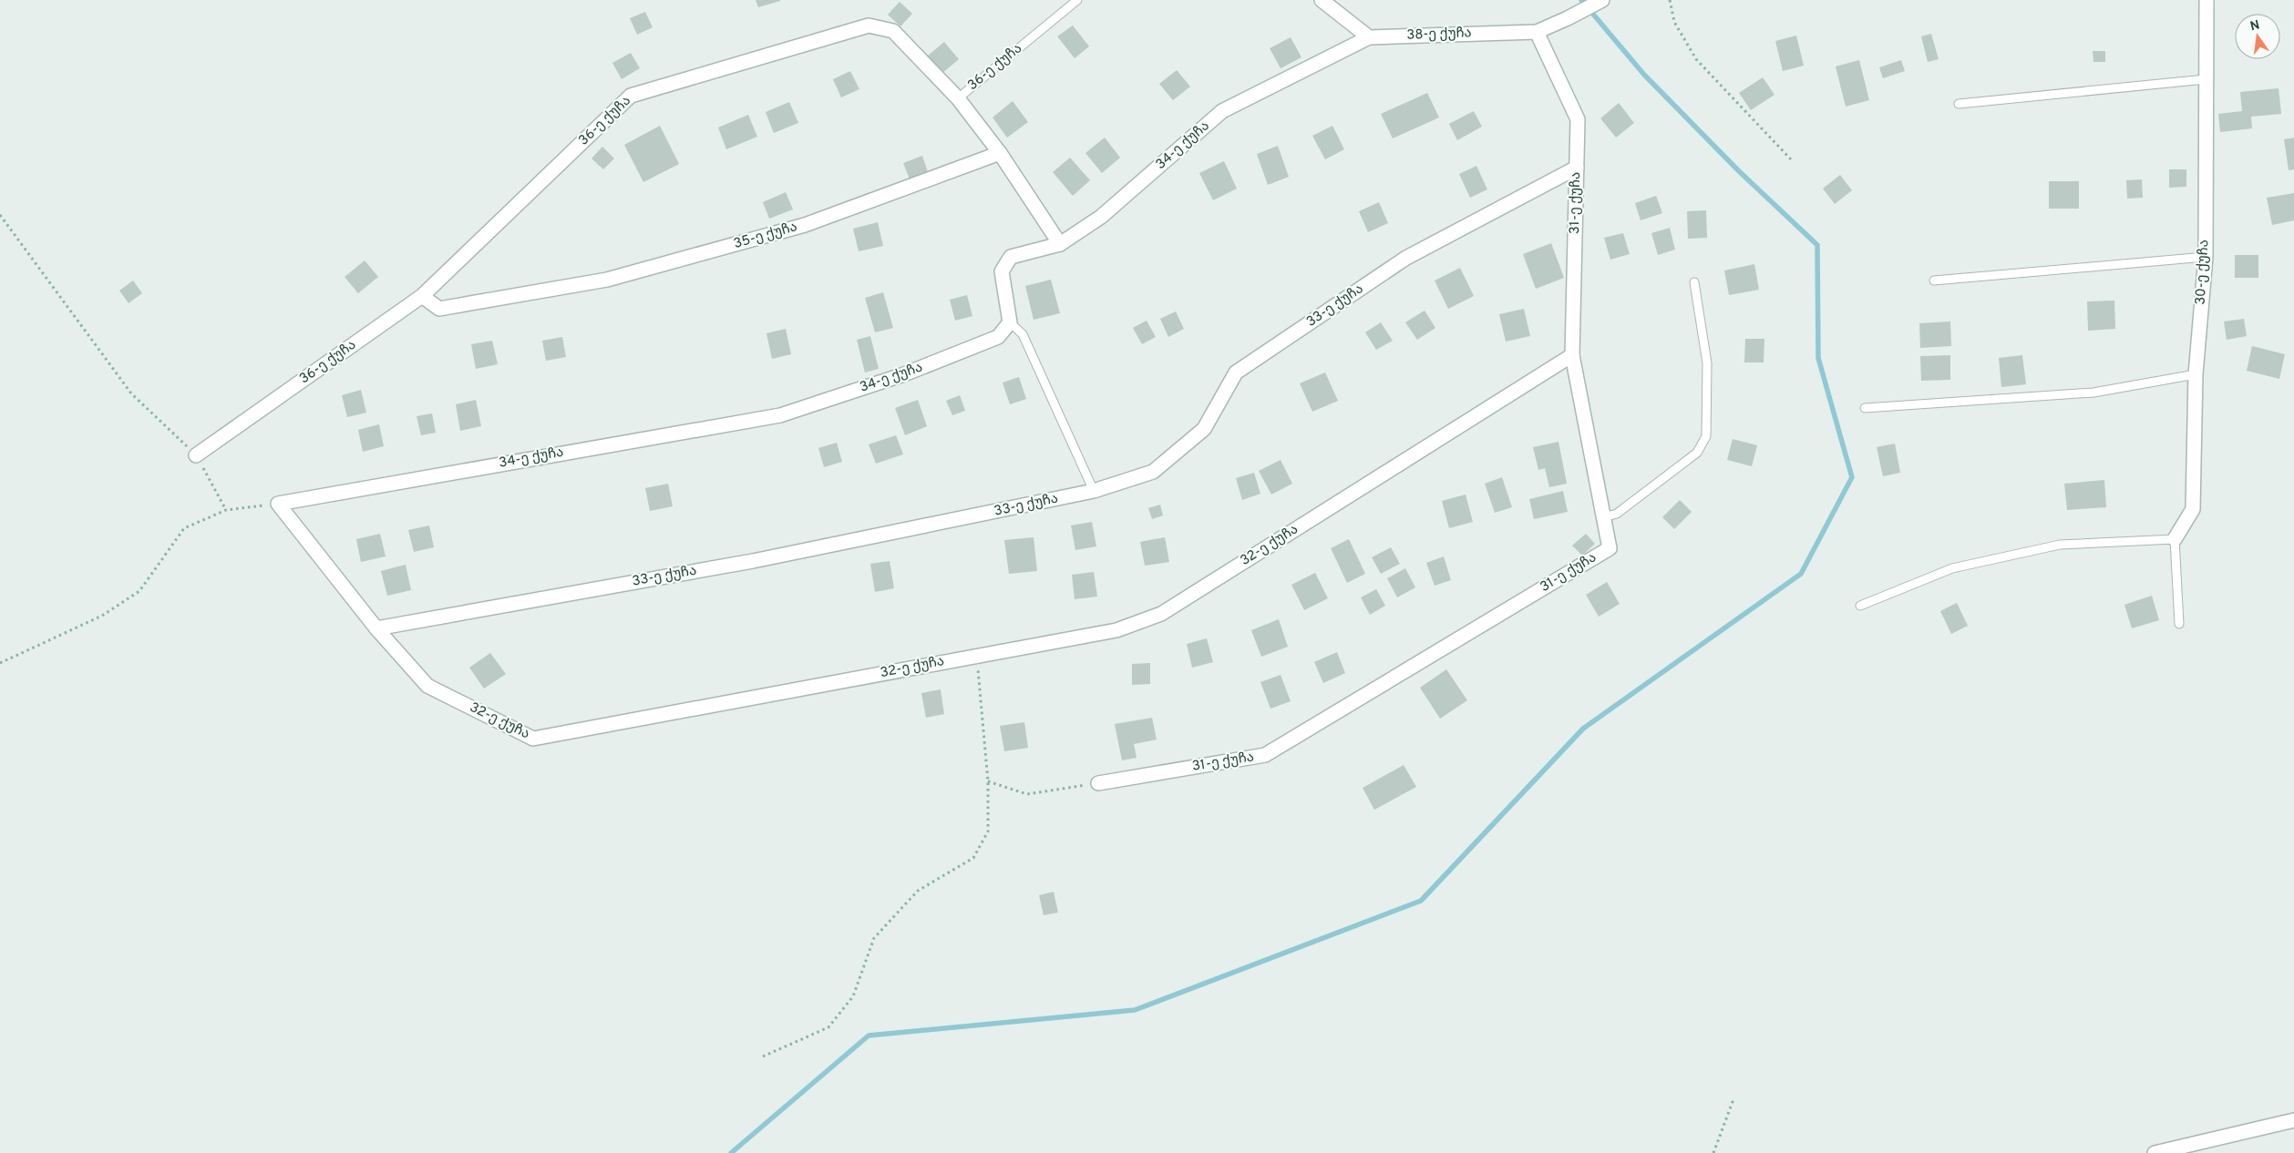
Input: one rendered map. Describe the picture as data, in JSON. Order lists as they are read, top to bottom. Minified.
{"streets":{"street":["38-ე ქუჩა","36-ე ქუჩა","34-ე ქუჩა","31-ე ქუჩა","35-ე ქუჩა","30-ე ქუჩა","33-ე ქუჩა","32-ე ქუჩა"]},"crossings":[["38-ე ქუჩა","34-ე ქუჩა"],["38-ე ქუჩა","31-ე ქუჩა"],["36-ე ქუჩა","35-ე ქუჩა"],["34-ე ქუჩა","32-ე ქუჩა"],["31-ე ქუჩა","33-ე ქუჩა"],["31-ე ქუჩა","32-ე ქუჩა"],["33-ე ქუჩა","32-ე ქუჩა"]],"north":"top"}
